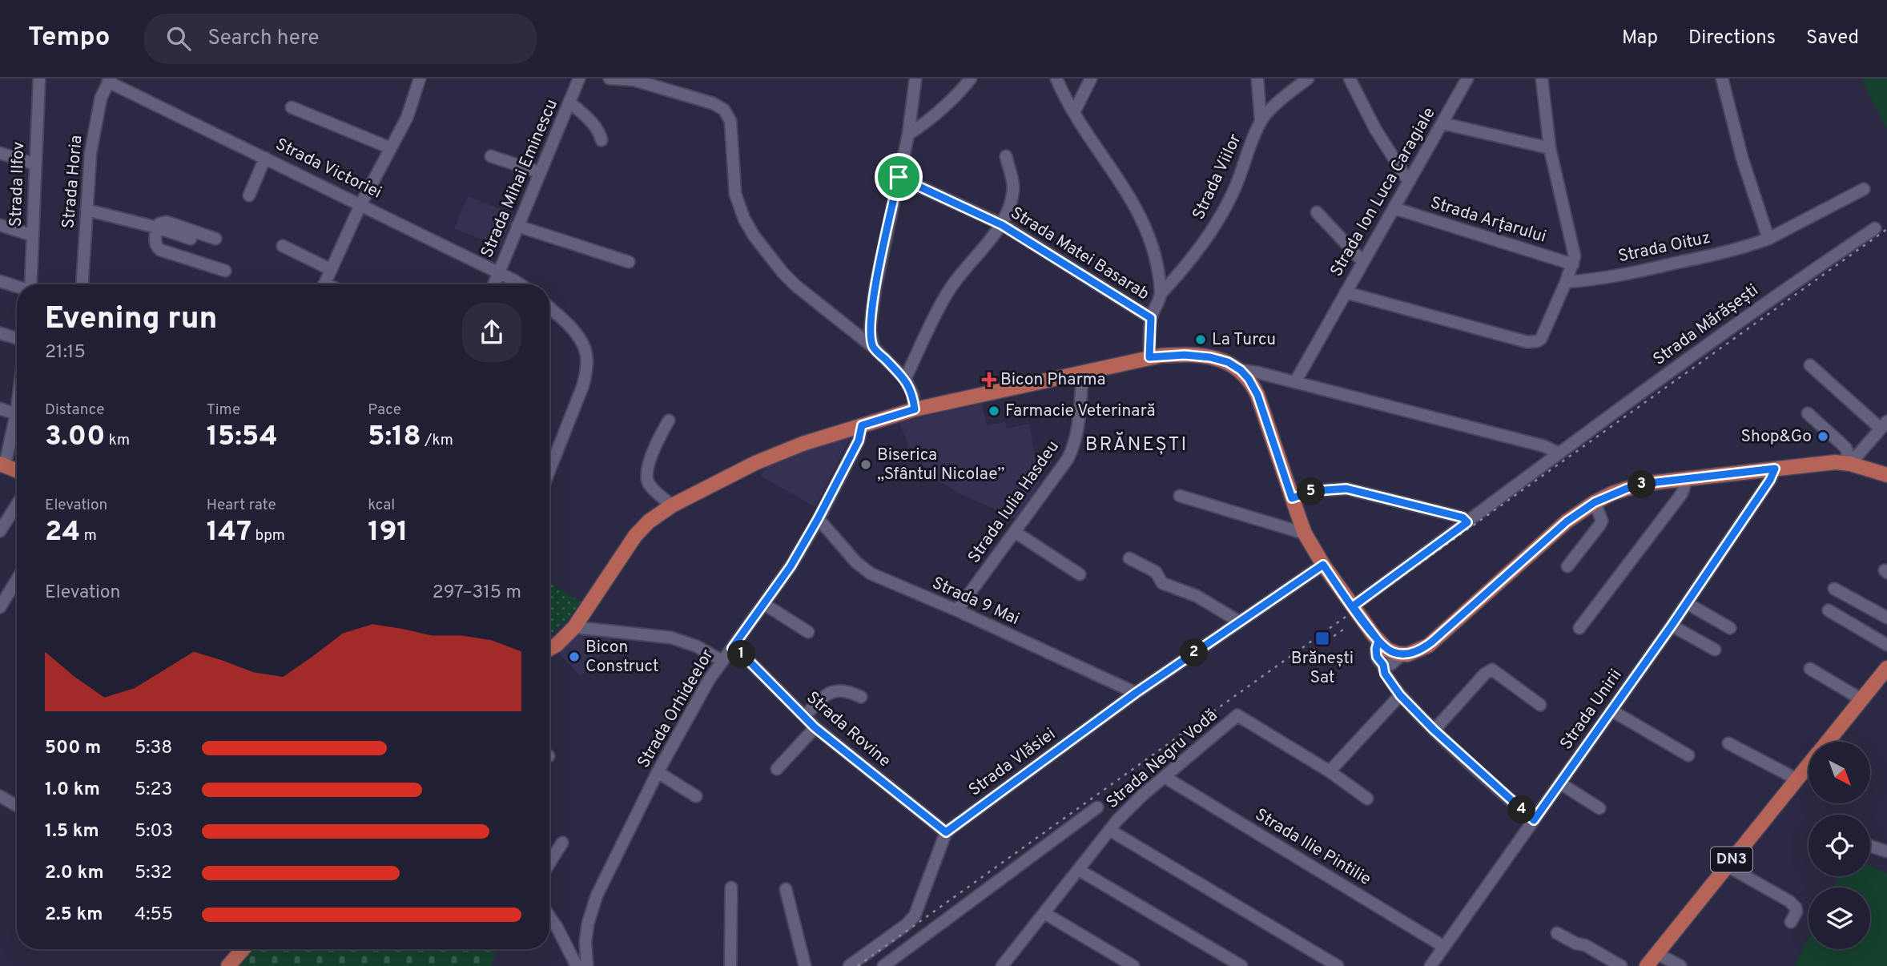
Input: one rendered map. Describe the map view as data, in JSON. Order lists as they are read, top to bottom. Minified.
{"streets":{"main road":["DN3"],"street":["Strada Victoriei","Strada Viilor","Strada Mihai Eminescu","Strada Horia","Strada Ilfov","Strada Ion Luca Caragiale","Strada Arțarului","Strada Oituz","Strada Matei Basarab","Strada Mărășești","Strada Iulia Hasdeu","Strada 9 Mai","Strada Orhideelor","Strada Unirii","Strada Rovine","Strada Negru Vodă","Strada Vlăsiei","Strada Ilie Pintilie"]},"crossings":[["Strada Victoriei","Strada Mihai Eminescu"],["Strada Victoriei","Strada Horia"],["Strada Ion Luca Caragiale","Strada Arțarului"],["Strada Ion Luca Caragiale","Strada Oituz"],["Strada Iulia Hasdeu","Strada 9 Mai"],["Strada 9 Mai","Strada Orhideelor"],["Strada 9 Mai","Strada Vlăsiei"],["Strada Orhideelor","Strada Rovine"],["Strada Unirii","Strada Ilie Pintilie"],["Strada Rovine","Strada Vlăsiei"],["Strada Negru Vodă","Strada Ilie Pintilie"]],"districts":["BRĂNEȘTI"],"places":{"other":["La Turcu","Farmacie Veterinară","Shop&Go","Biserica „Sfântul Nicolae”","Bicon Construct"],"health":["Bicon Pharma"],"transit":["Brănești Sat"]},"north":"bottom right","page":{"header":"Tempo","search":"Search here","nav":["Map","Directions","Saved"],"heading":["Evening run","21:15"],"stats":[["Distance","3.00 km"],["Time","15:54"],["Pace","5:18 /km"],["Elevation","24 m"],["Heart rate","147 bpm"],["kcal","191"]],"pins":["3","5","2","1","4"],"chart":["Elevation","297–315 m"],"list":[{"name":"500 m","note":"5:38"},{"name":"1.0 km","note":"5:23"},{"name":"1.5 km","note":"5:03"},{"name":"2.0 km","note":"5:32"},{"name":"2.5 km","note":"4:55"}]}}
